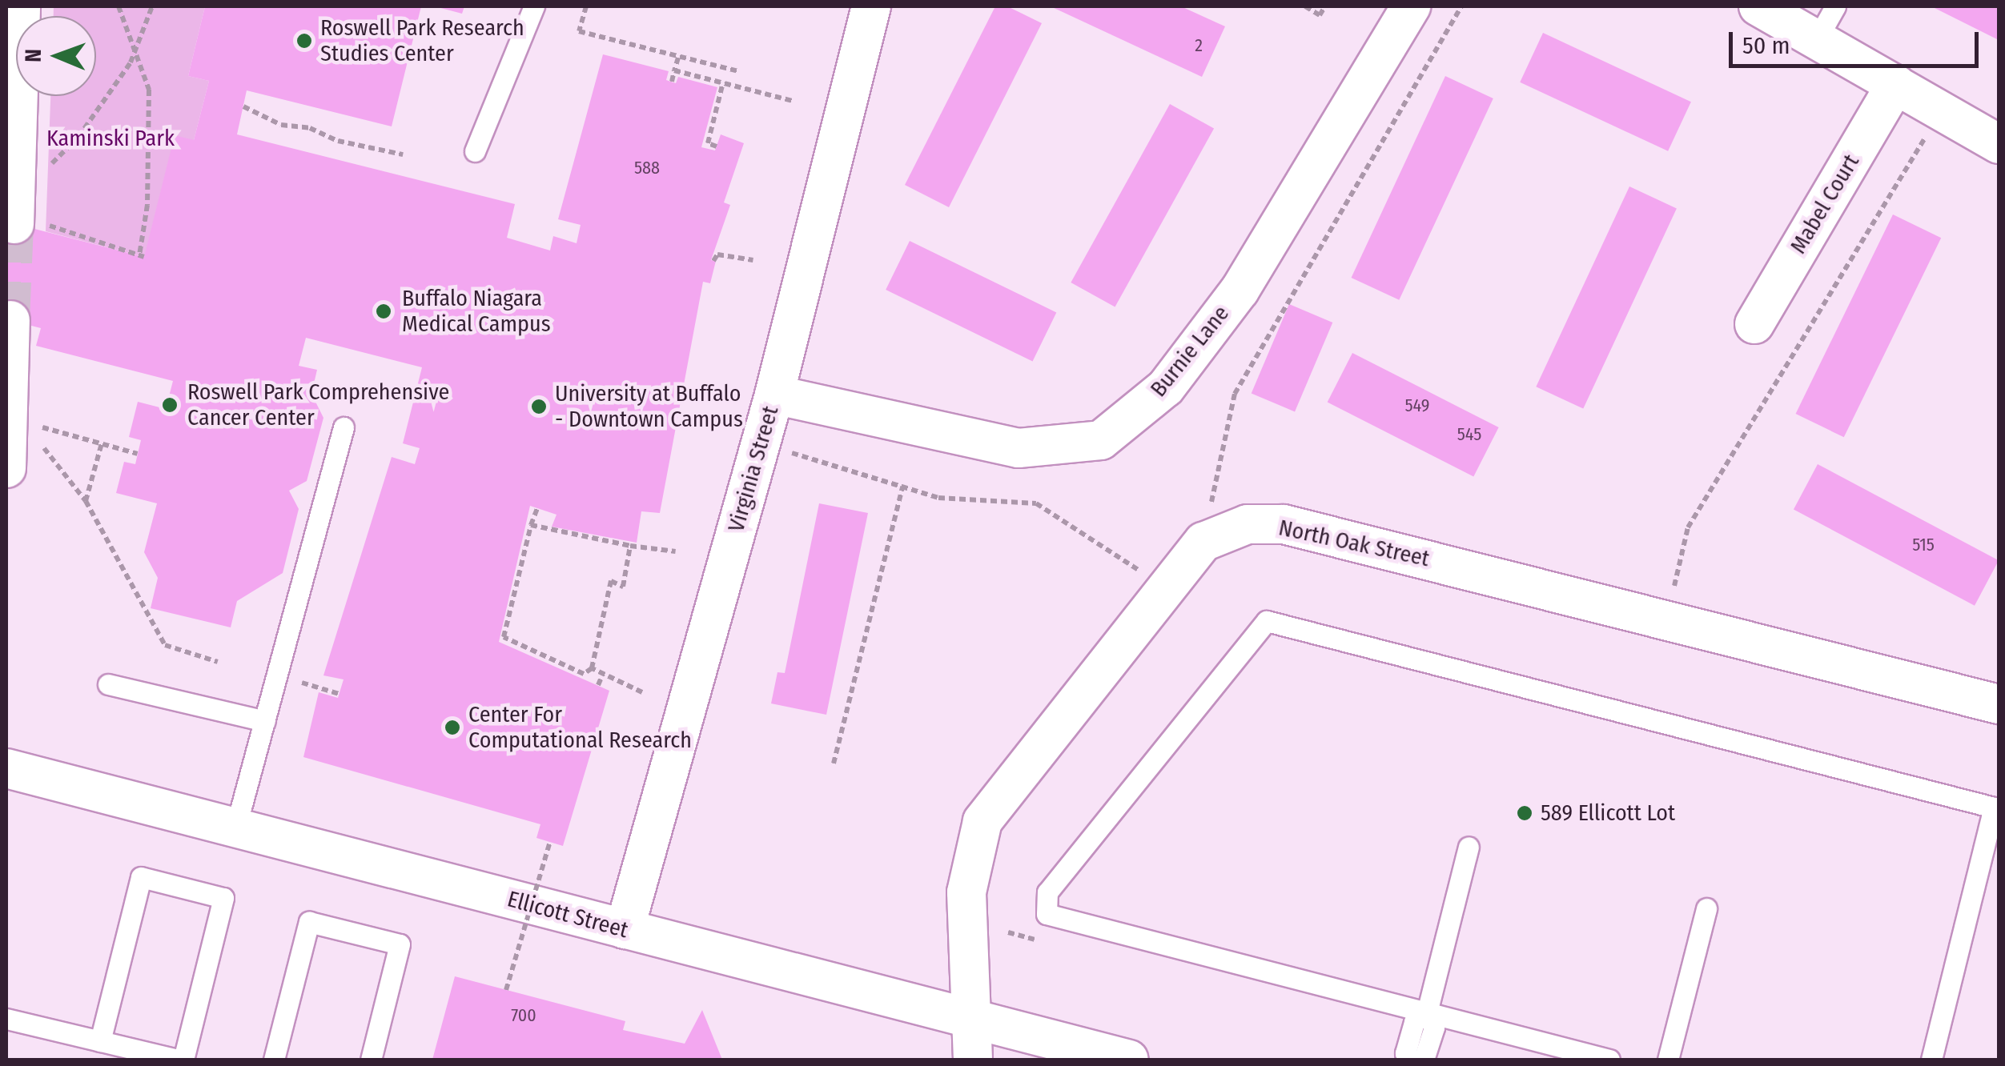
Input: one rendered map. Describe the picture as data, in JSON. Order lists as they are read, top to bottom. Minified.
{"streets":{"street":["Mabel Court","Burnie Lane","Virginia Street","North Oak Street","Ellicott Street"]},"crossings":[["Burnie Lane","Virginia Street"],["Virginia Street","Ellicott Street"],["North Oak Street","Ellicott Street"]],"parks":["Kaminski Park"],"places":["Roswell Park Research Studies Center","Buffalo Niagara Medical Campus","Roswell Park Comprehensive Cancer Center","University at Buffalo - Downtown Campus","Center For Computational Research","589 Ellicott Lot"],"house_numbers":["2","588","549","545","515","700"],"scale_bar":"50 m","north":"left"}
